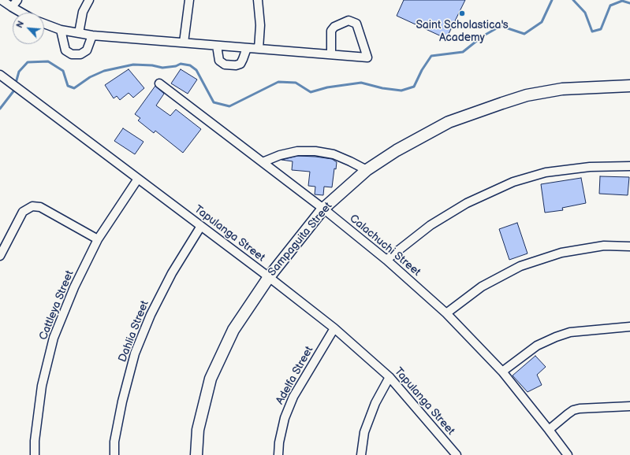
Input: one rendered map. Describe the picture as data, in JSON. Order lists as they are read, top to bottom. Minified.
{"streets":{"street":["Tapulanga Street","Sampaguita Street","Calachuchi Street","Cattleya Street","Dahlia Street","Adelfa Street"]},"crossings":[["Tapulanga Street","Sampaguita Street"],["Tapulanga Street","Cattleya Street"],["Tapulanga Street","Dahlia Street"],["Tapulanga Street","Adelfa Street"],["Sampaguita Street","Calachuchi Street"]],"places":["Saint Scholastica's Academy"],"north":"top left"}
